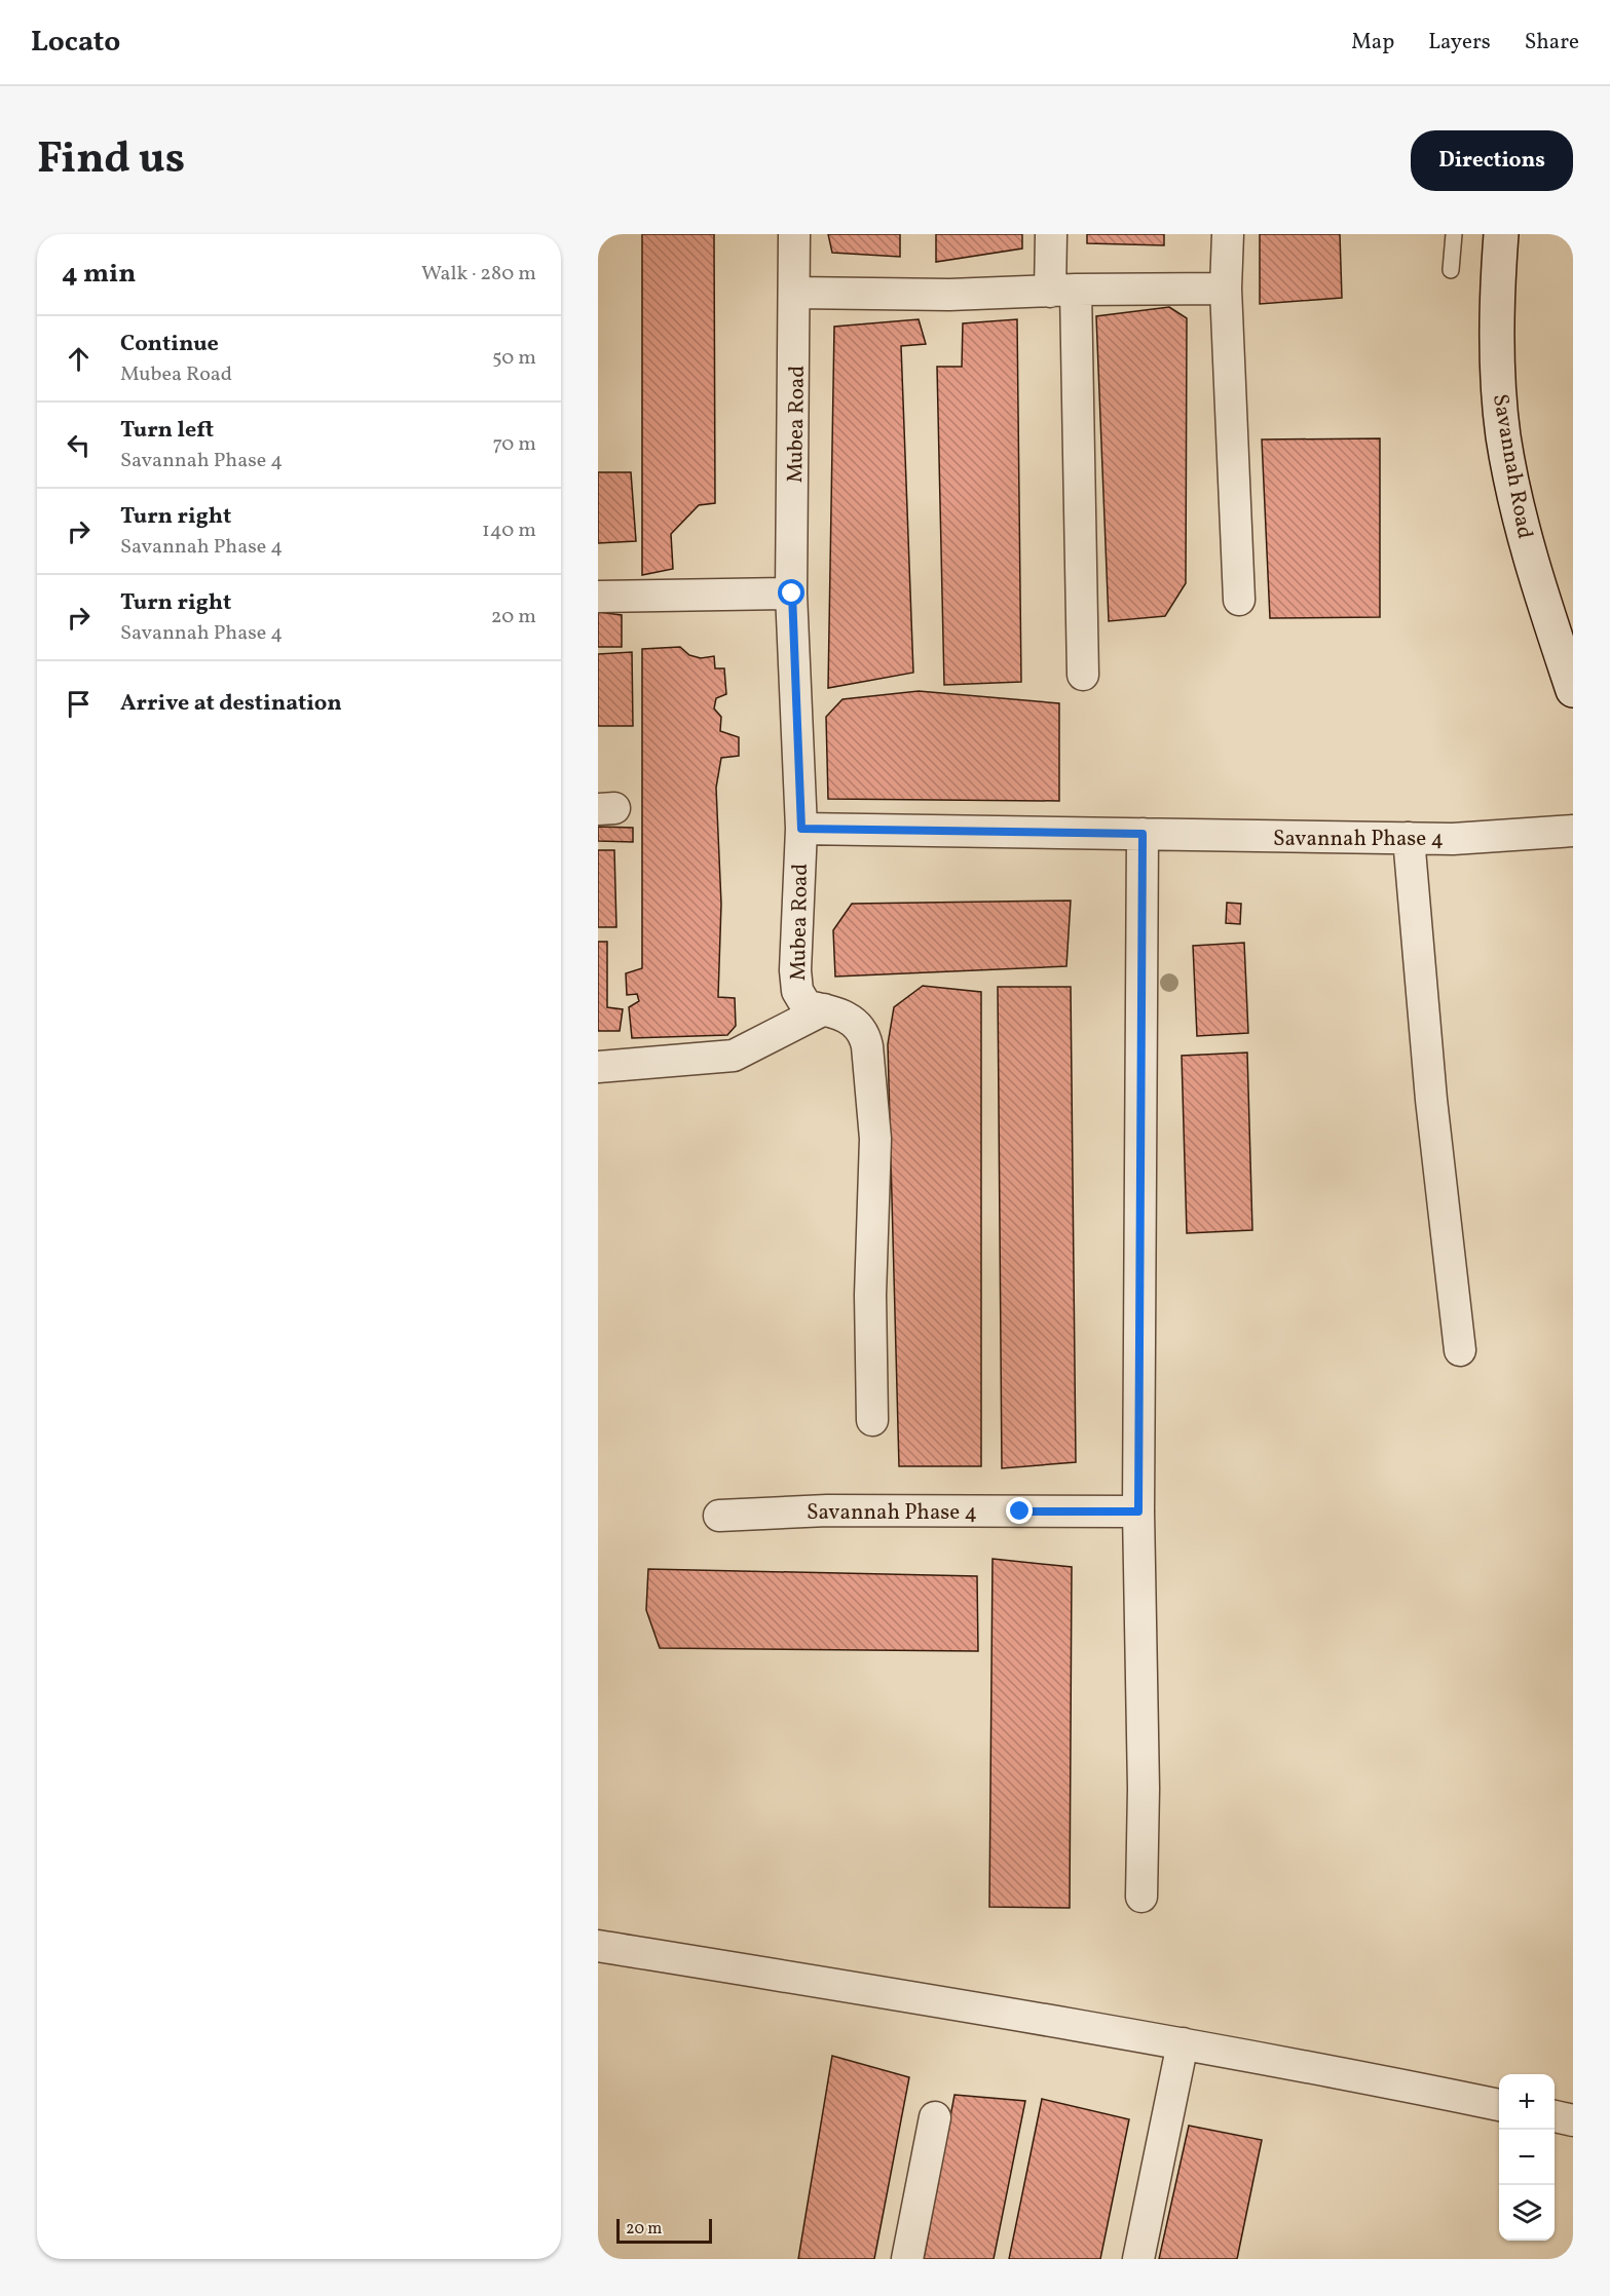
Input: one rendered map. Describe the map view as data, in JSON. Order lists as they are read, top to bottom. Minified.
{"streets":{"main road":["Savannah Road"],"street":["Mubea Road","Savannah Phase 4"]},"crossings":[["Mubea Road","Savannah Phase 4"]],"scale_bar":"20 m","page":{"header":"Locato","nav":["Map","Layers","Share"],"title":"Find us","buttons":"Directions","heading":["4 min","Walk · 280 m"],"list":[["Continue","Mubea Road","50 m"],["Turn left","Savannah Phase 4","70 m"],["Turn right","Savannah Phase 4","140 m"],["Turn right","Savannah Phase 4","20 m"],"Arrive at destination"],"map_buttons":["+","−"],"scale":"20 m"}}
